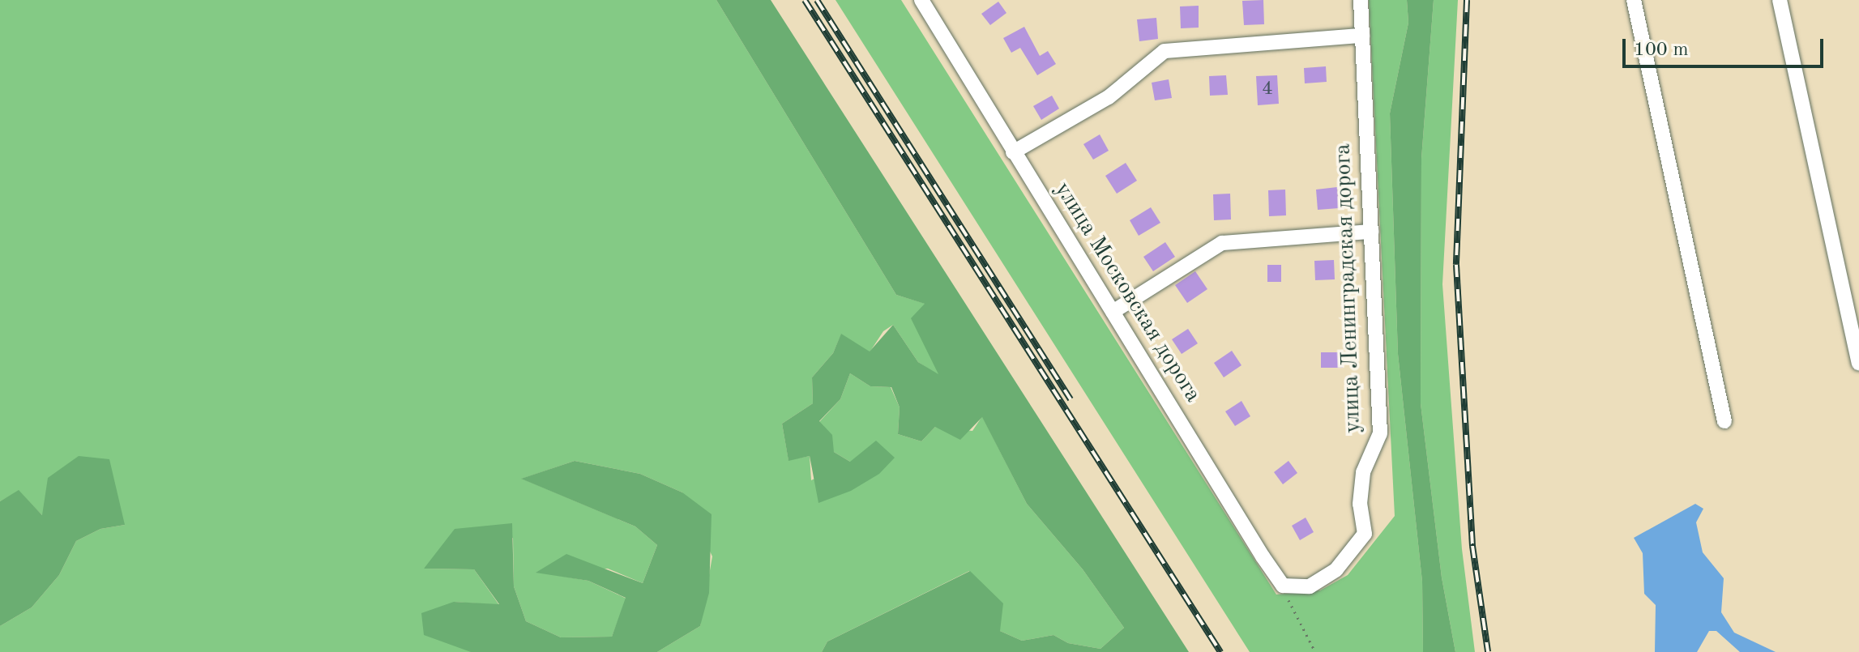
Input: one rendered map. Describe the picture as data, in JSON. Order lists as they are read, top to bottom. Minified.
{"streets":{"street":["улица Ленинградская дорога","улица Московская дорога"]},"crossings":[["улица Ленинградская дорога","улица Московская дорога"]],"house_numbers":["4"],"scale_bar":"100 m"}
